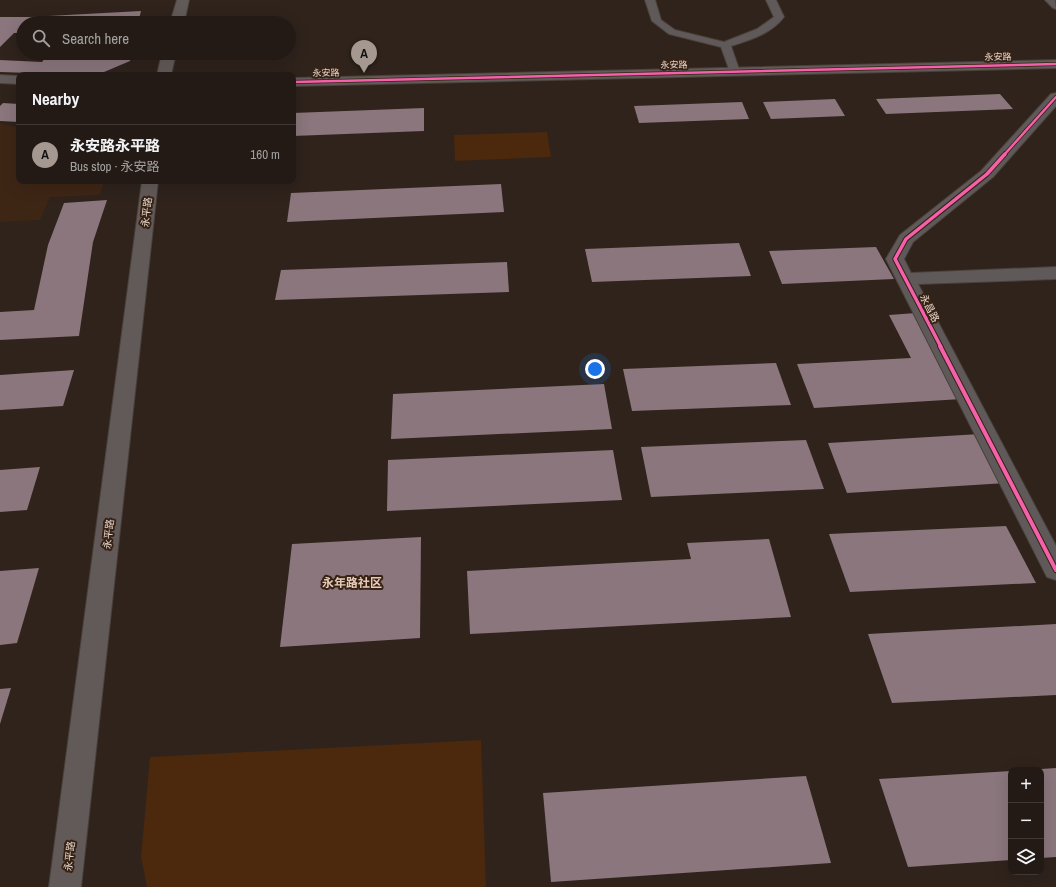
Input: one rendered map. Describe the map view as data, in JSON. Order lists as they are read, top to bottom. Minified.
{"streets":{"street":["永安路","永平路","永昌路"]},"districts":["永年路社区"],"page":{"search":"Search here","pins":"A","heading":"Nearby","list":[{"mark":"A","name":"永安路永平路","note":"Bus stop · 永安路","value":"160 m"}],"map_buttons":["+","−"]}}
